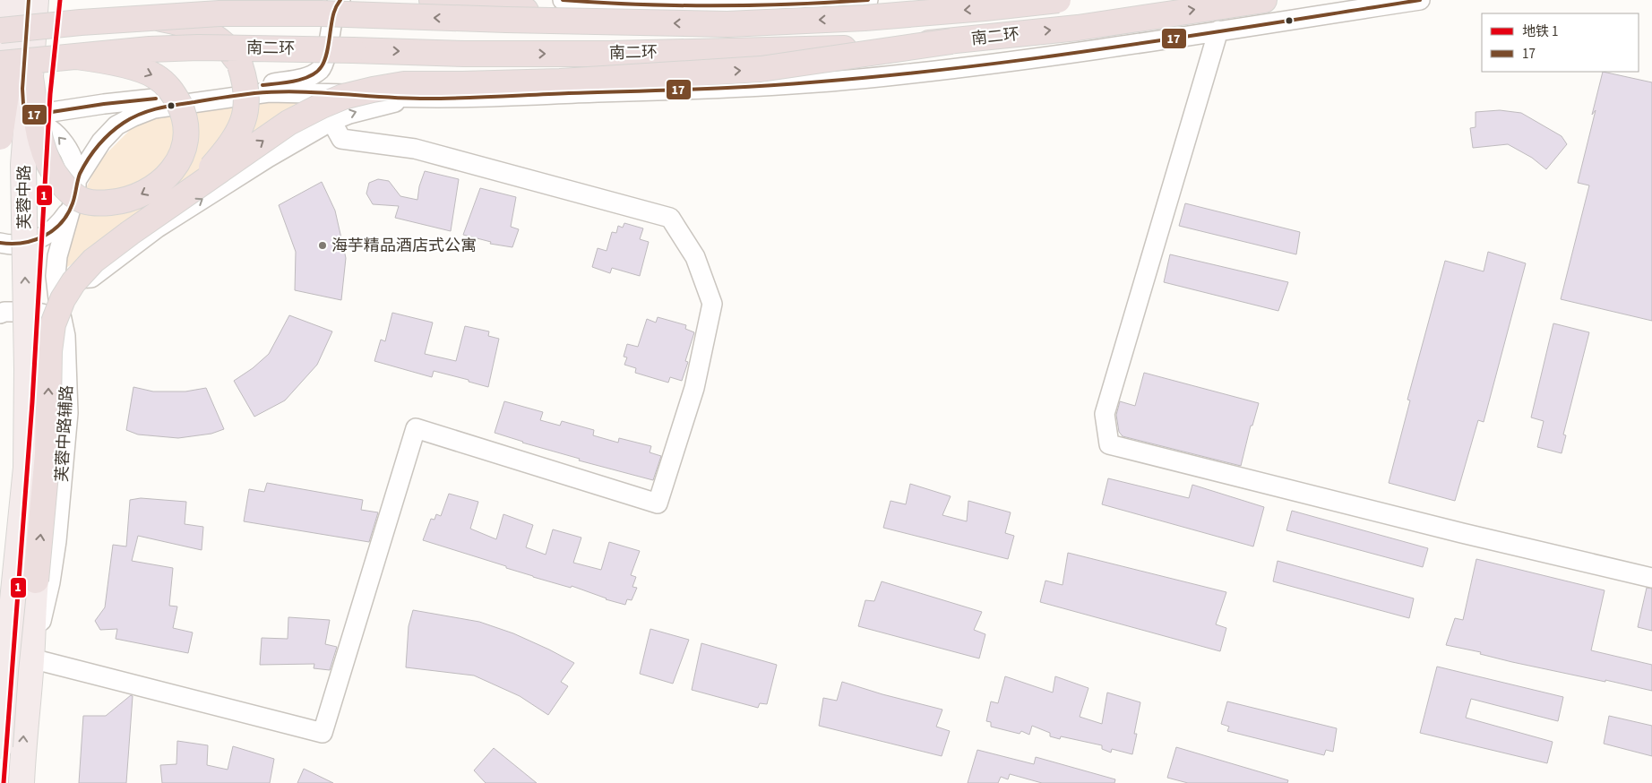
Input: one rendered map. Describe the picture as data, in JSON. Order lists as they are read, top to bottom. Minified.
{"streets":{"highway":["南二环"],"main road":["芙蓉中路"],"street":["芙蓉中路辅路"]},"crossings":[["南二环","芙蓉中路"]],"places":["海芋精品酒店式公寓"],"lines":["metro line 1","transit line 17"],"legend":["地铁 1","17"]}
